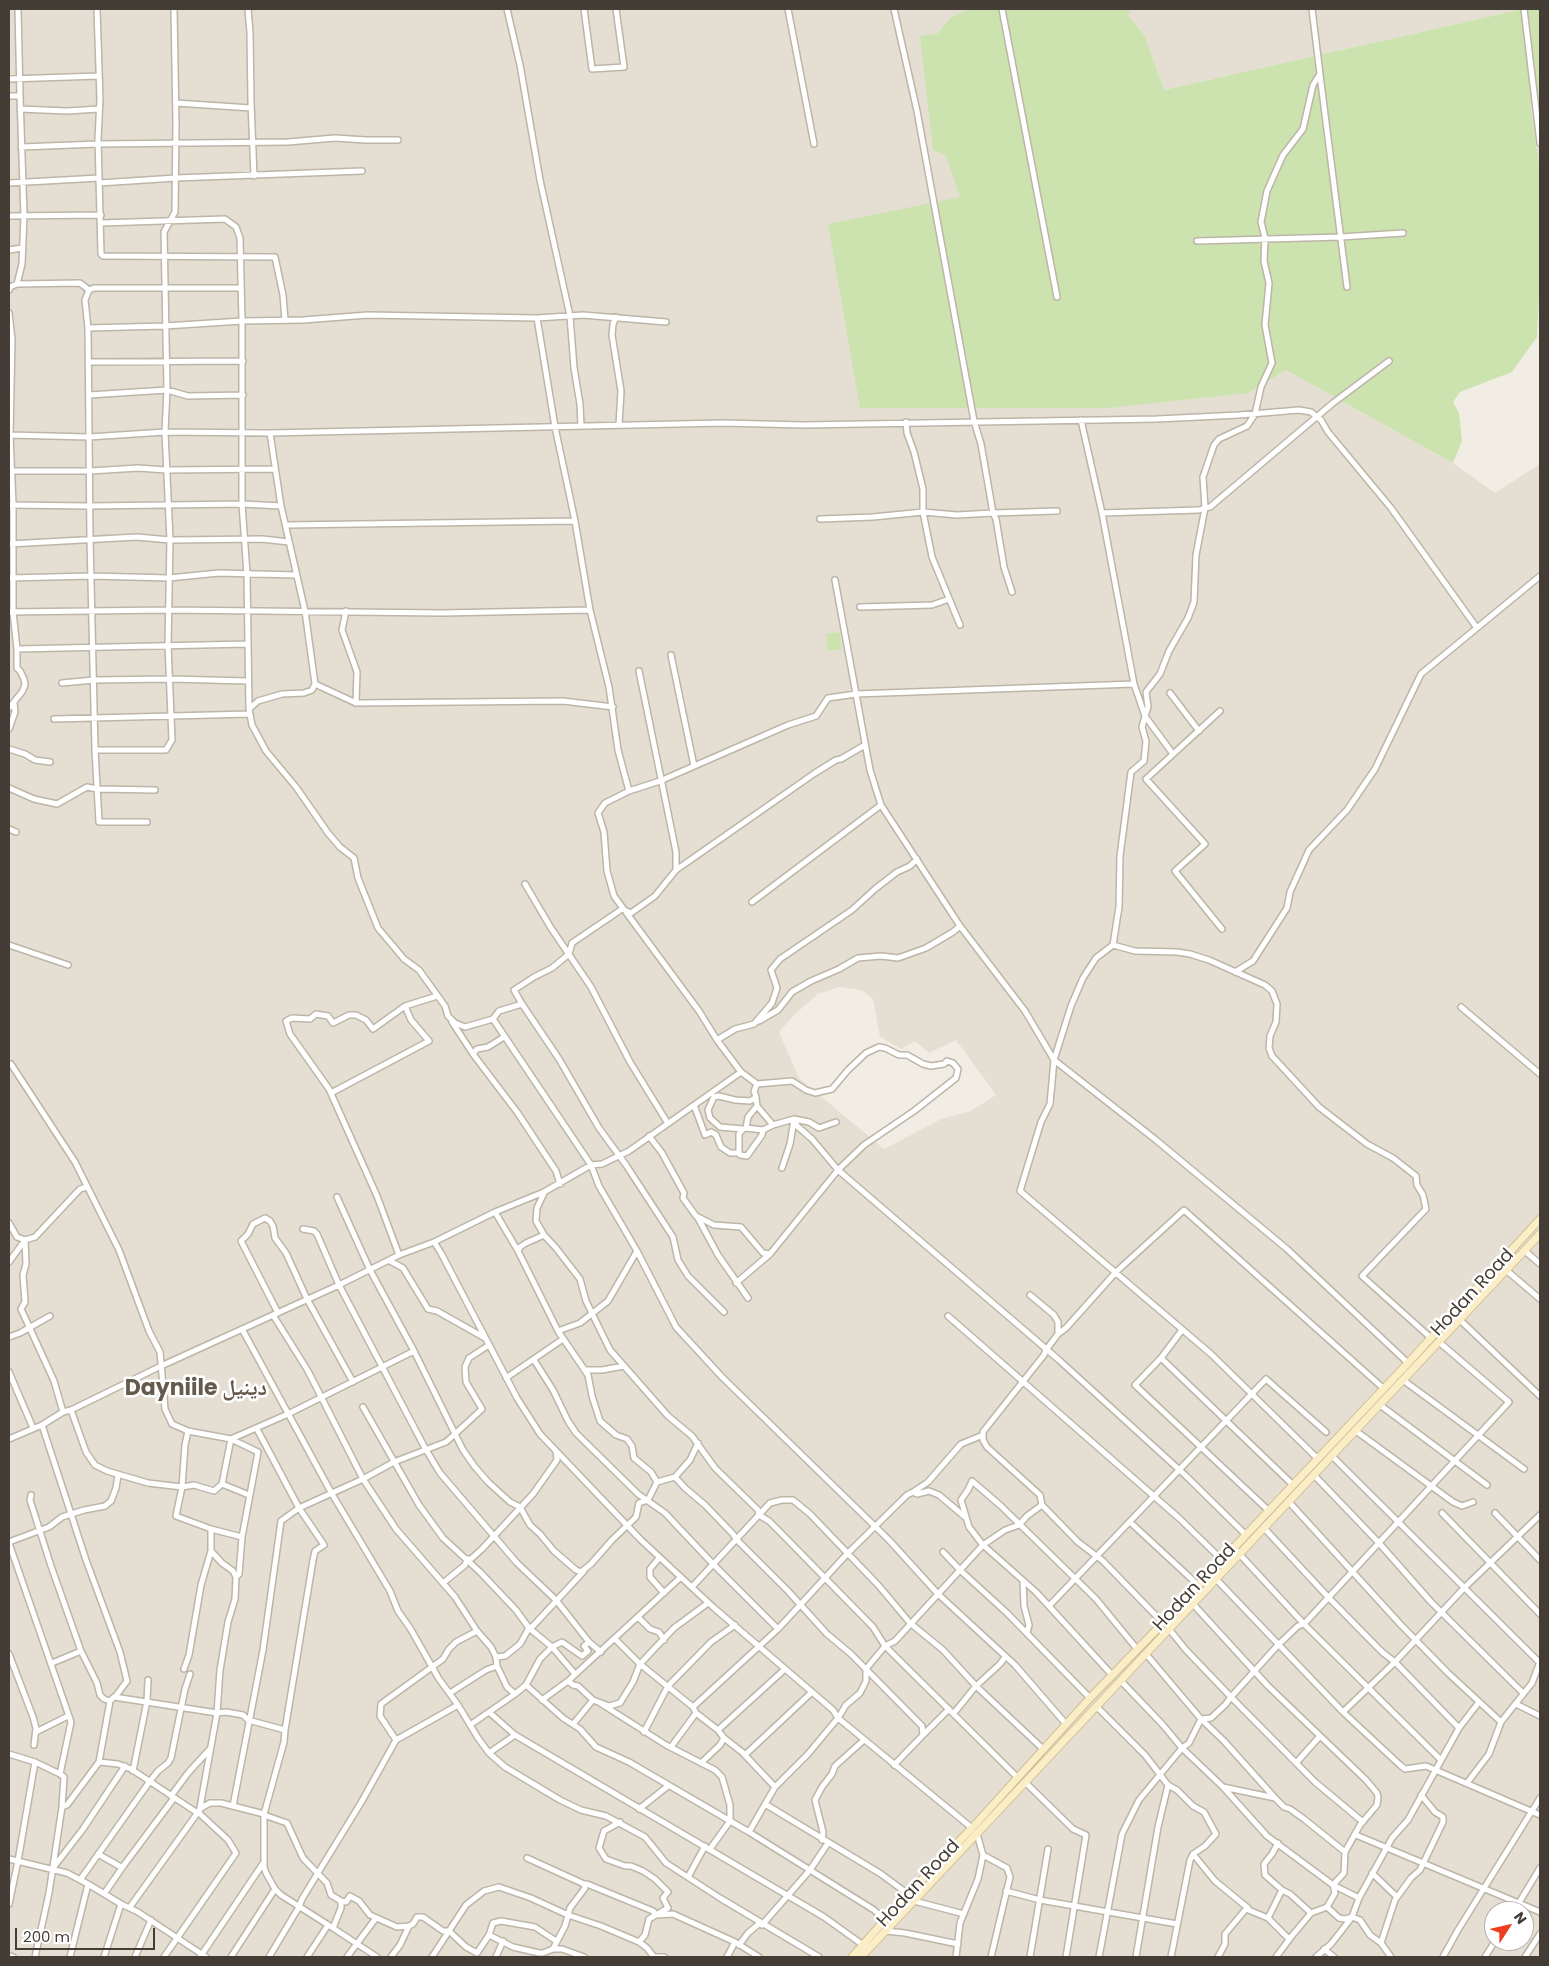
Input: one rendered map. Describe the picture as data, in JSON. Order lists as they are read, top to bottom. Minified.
{"streets":{"main road":["Hodan Road"]},"districts":["Dayniile دينيل"],"scale_bar":"200 m","north":"top right"}
